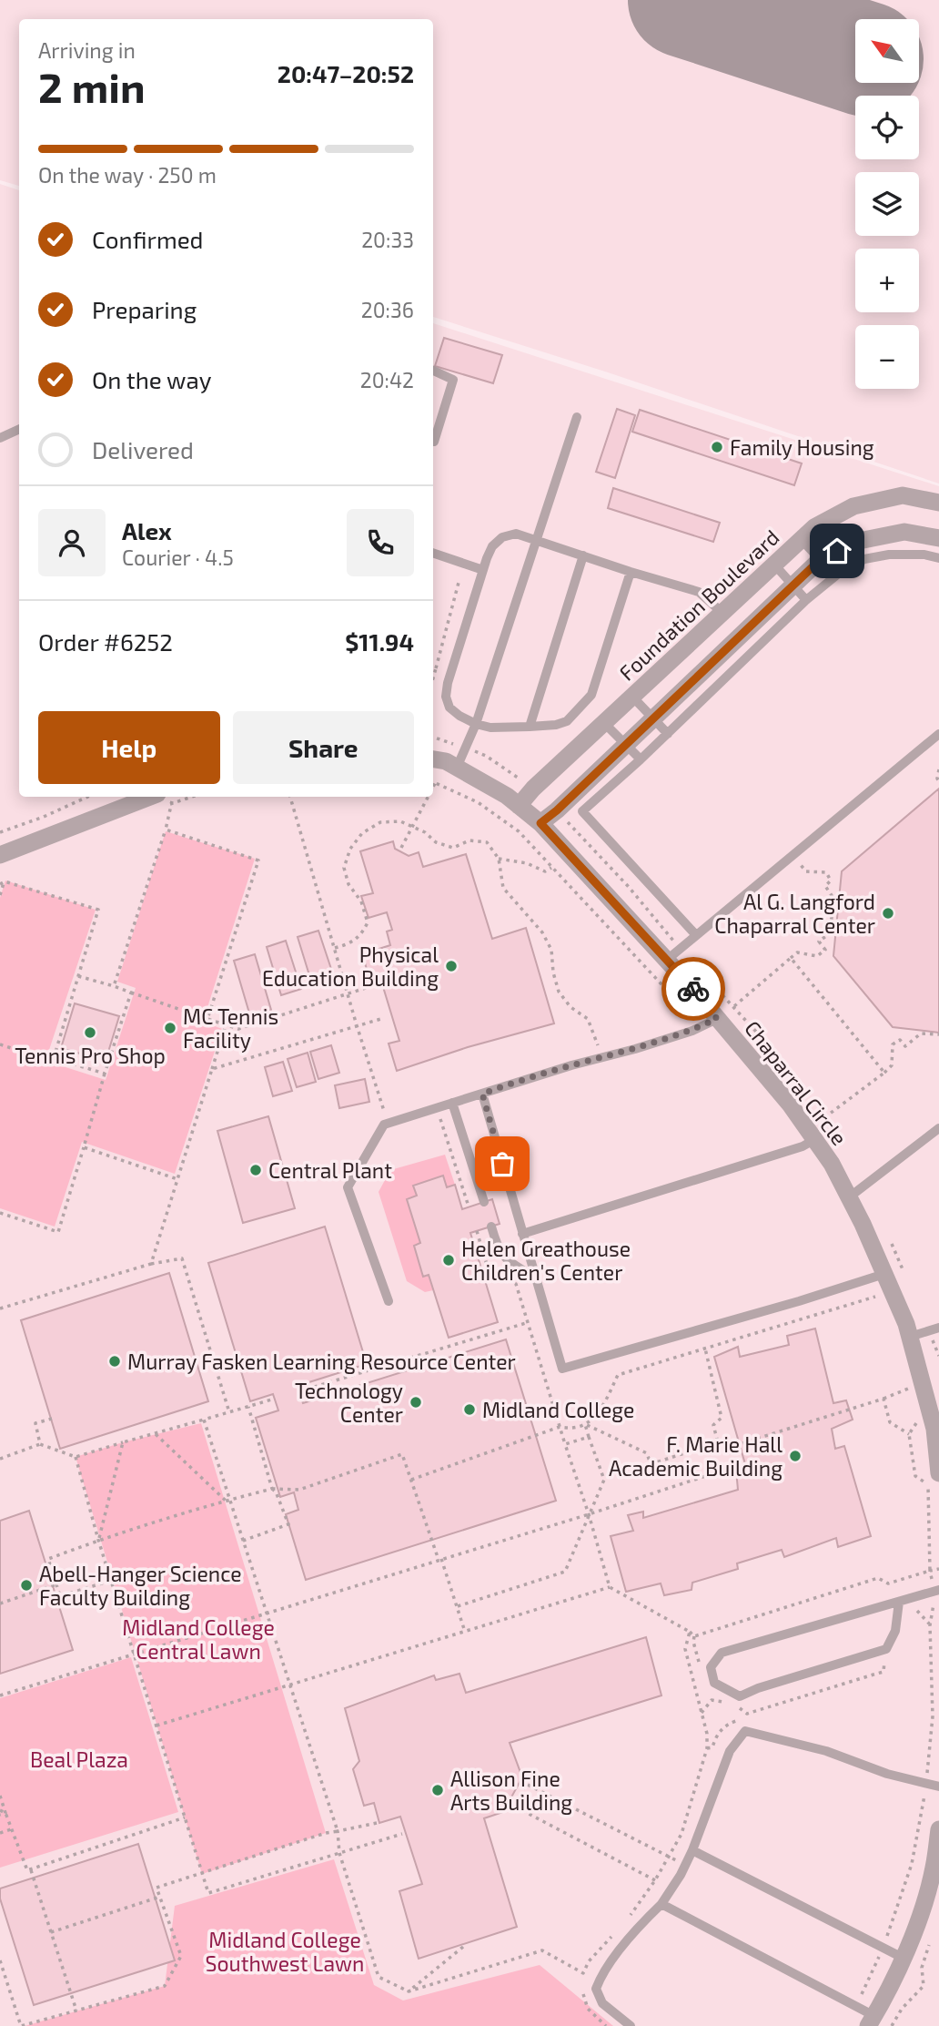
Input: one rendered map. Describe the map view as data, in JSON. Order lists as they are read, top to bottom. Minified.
{"streets":{"street":["Foundation Boulevard","Chaparral Circle"]},"crossings":[["Foundation Boulevard","Chaparral Circle"]],"parks":["Midland College Central Lawn","Beal Plaza","Midland College Southwest Lawn"],"places":["Family Housing","Al G. Langford Chaparral Center","Physical Education Building","MC Tennis Facility","Tennis Pro Shop","Central Plant","Helen Greathouse Children's Center","Murray Fasken Learning Resource Center","Technology Center","Midland College","F. Marie Hall Academic Building","Abell-Hanger Science Faculty Building","Allison Fine Arts Building"],"north":"top left","page":{"map_buttons":["+","−"],"heading":["2 min","Arriving in","20:47–20:52"],"panel":["Alex","Courier · 4.5","Order #6252","$11.94"],"bar":"On the way · 250 m","list":[["Confirmed","20:33"],["Preparing","20:36"],["On the way","20:42"],"Delivered"],"buttons":["Help","Share"]}}
